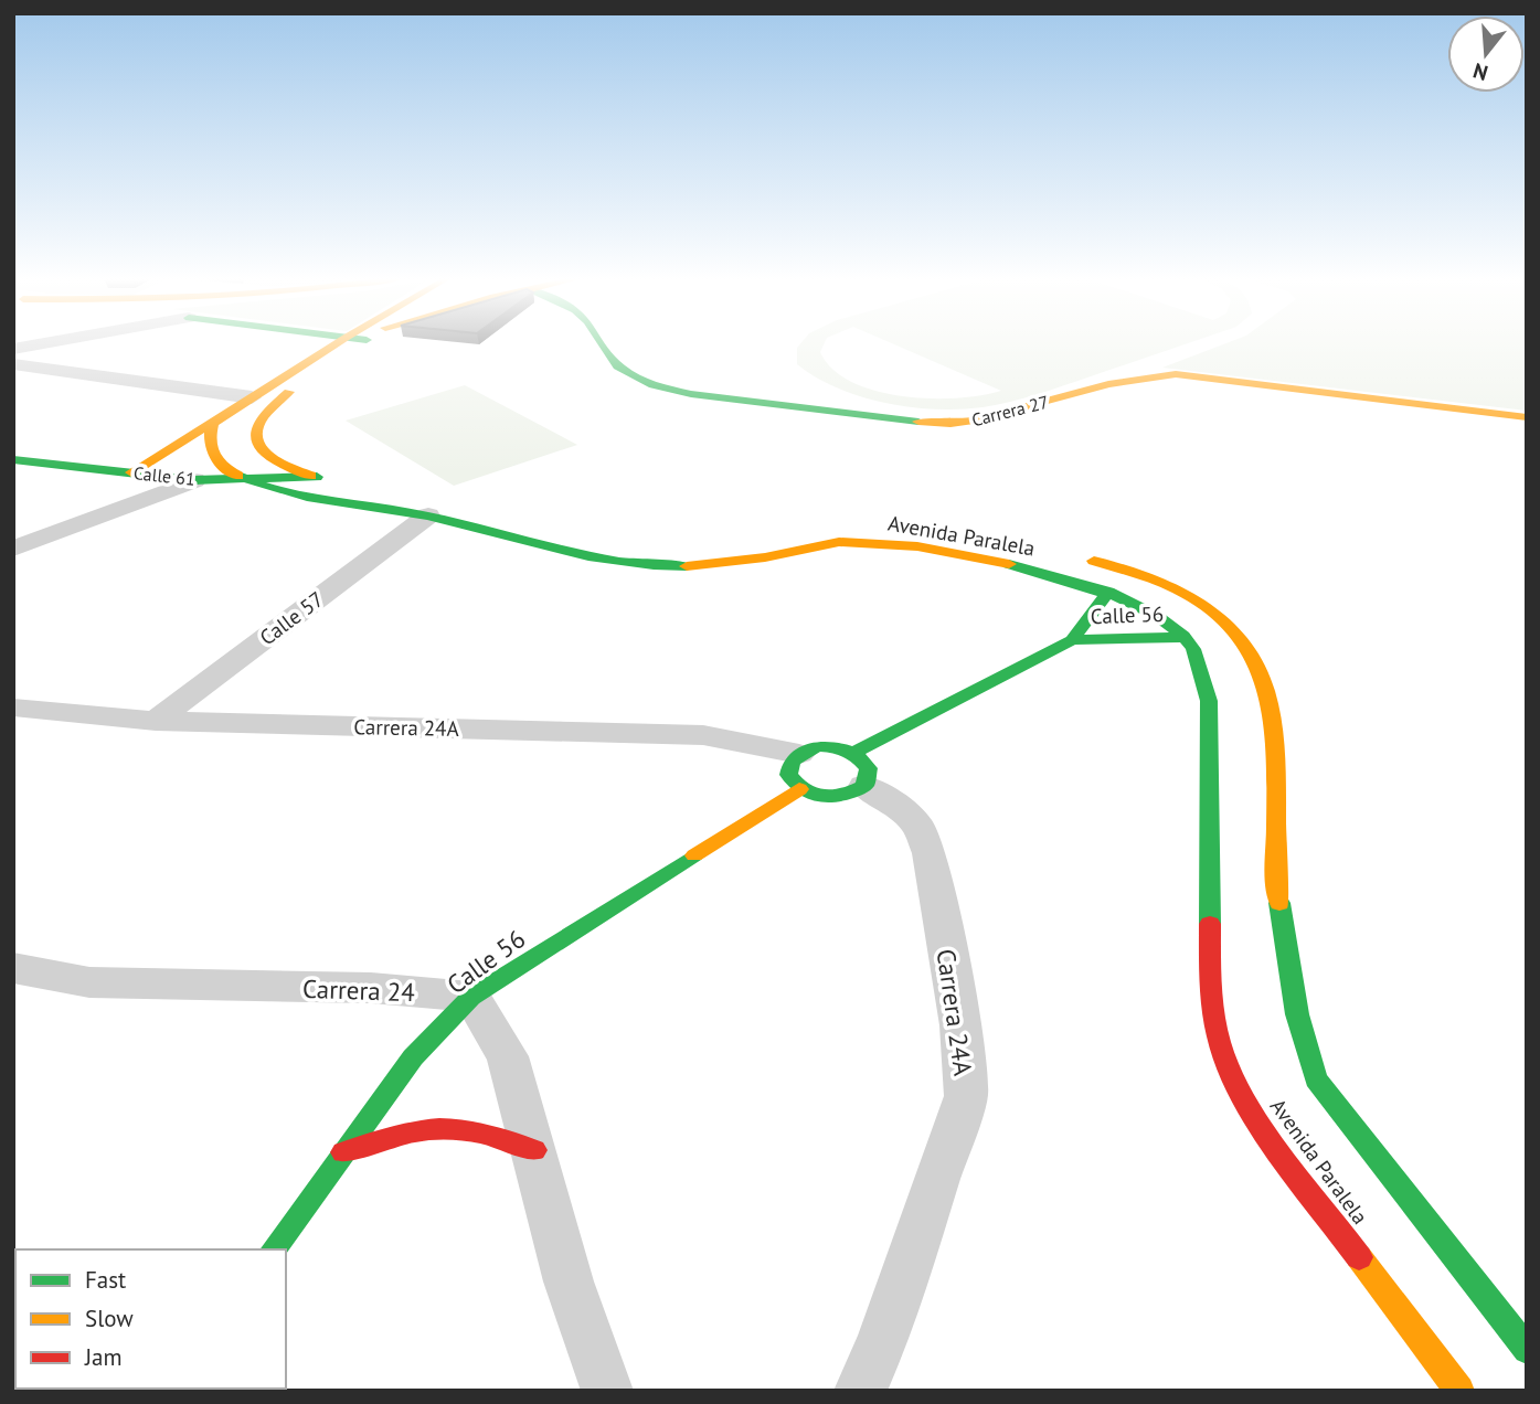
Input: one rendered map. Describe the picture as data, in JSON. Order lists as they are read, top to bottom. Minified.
{"streets":{"street":["Carrera 27","Calle 61","Avenida Paralela","Calle 56","Calle 57","Carrera 24A","Carrera 24"]},"crossings":[["Calle 61","Avenida Paralela"],["Avenida Paralela","Calle 56"],["Avenida Paralela","Calle 57"],["Calle 56","Carrera 24A"],["Calle 56","Carrera 24"],["Calle 57","Carrera 24A"]],"legend":["Fast","Slow","Jam"],"north":"bottom"}
